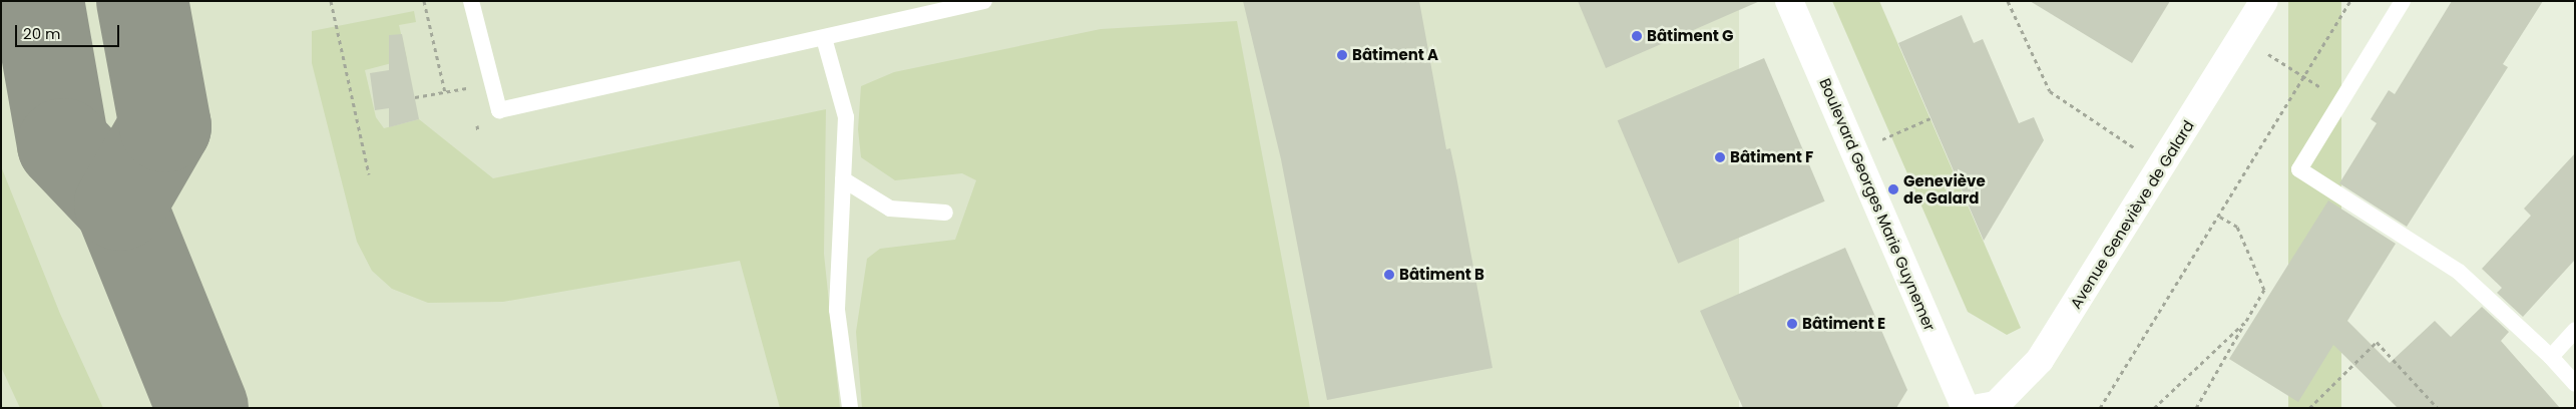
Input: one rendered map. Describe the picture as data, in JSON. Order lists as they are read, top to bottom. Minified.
{"streets":{"street":["Boulevard Georges Marie Guynemer","Avenue Geneviève de Galard"]},"places":["Bâtiment G","Bâtiment A","Bâtiment F","Geneviève de Galard","Bâtiment B","Bâtiment E"],"scale_bar":"20 m"}
